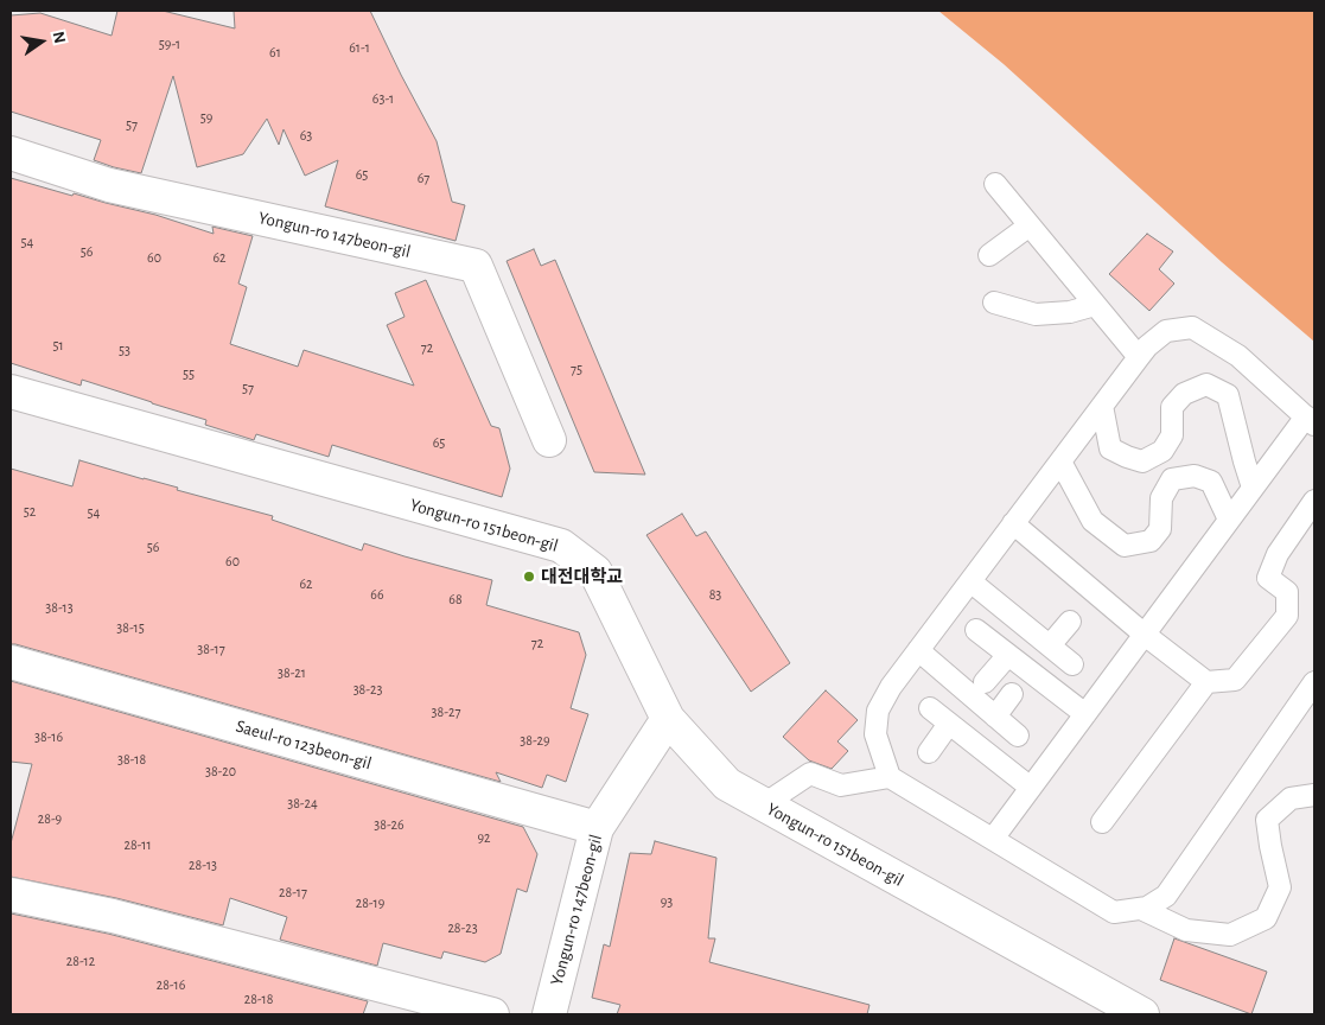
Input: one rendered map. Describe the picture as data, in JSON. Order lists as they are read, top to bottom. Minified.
{"streets":{"street":["Yongun-ro 147beon-gil","Yongun-ro 151beon-gil","Saeul-ro 123beon-gil"]},"crossings":[["Yongun-ro 147beon-gil","Yongun-ro 151beon-gil"],["Yongun-ro 147beon-gil","Saeul-ro 123beon-gil"]],"places":["대전대학교"],"house_numbers":["59-1","61-1","61","63-1","59","57","63","65","67","54","56","60","62","51","72","53","75","55","57","65","52","54","56","60","62","66","83","68","38-13","38-15","72","38-17","38-21","38-23","38-27","38-16","38-29","38-18","38-20","38-24","28-9","38-26","92","28-11","28-13","28-17","93","28-19","28-23","28-12","28-16","28-18"],"north":"right"}
